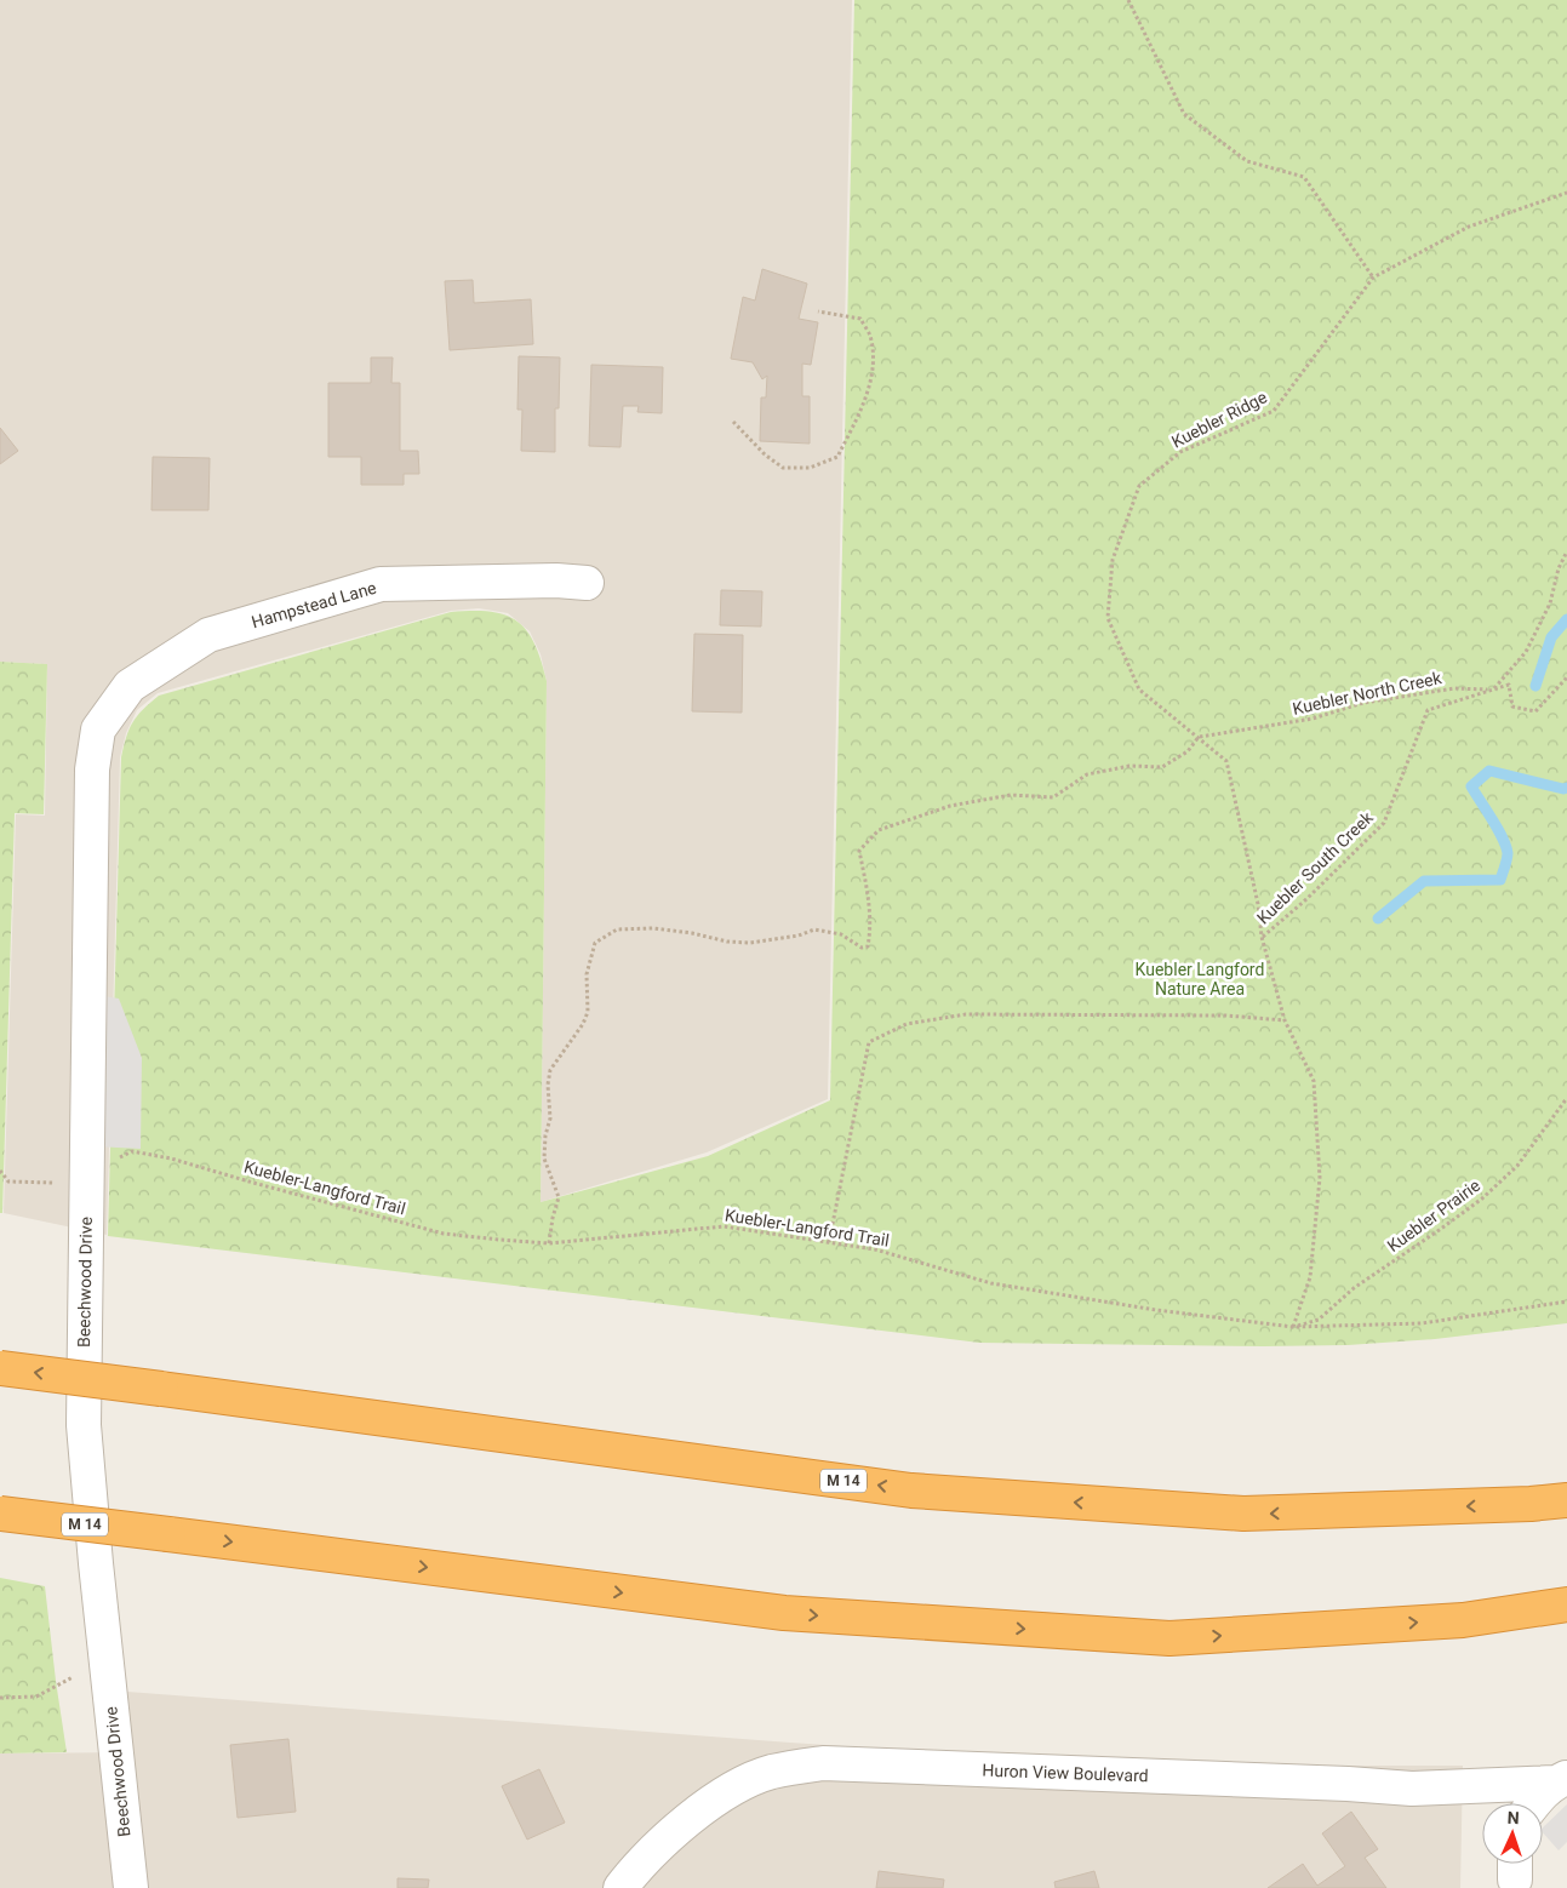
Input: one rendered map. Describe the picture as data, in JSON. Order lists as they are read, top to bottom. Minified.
{"streets":{"highway":["M 14"],"street":["Hampstead Lane","Beechwood Drive","Huron View Boulevard"],"path":["Kuebler Ridge","Kuebler North Creek","Kuebler South Creek","Kuebler-Langford Trail","Kuebler Prairie"]},"crossings":[["Kuebler Ridge","Kuebler North Creek"],["Kuebler Ridge","Kuebler South Creek"],["Kuebler Ridge","Kuebler-Langford Trail"],["Kuebler Ridge","Kuebler Prairie"],["Hampstead Lane","Beechwood Drive"],["Kuebler North Creek","Kuebler South Creek"],["Kuebler-Langford Trail","Kuebler Prairie"],["Kuebler-Langford Trail","Beechwood Drive"]],"parks":["Kuebler Langford Nature Area"],"north":"top"}
